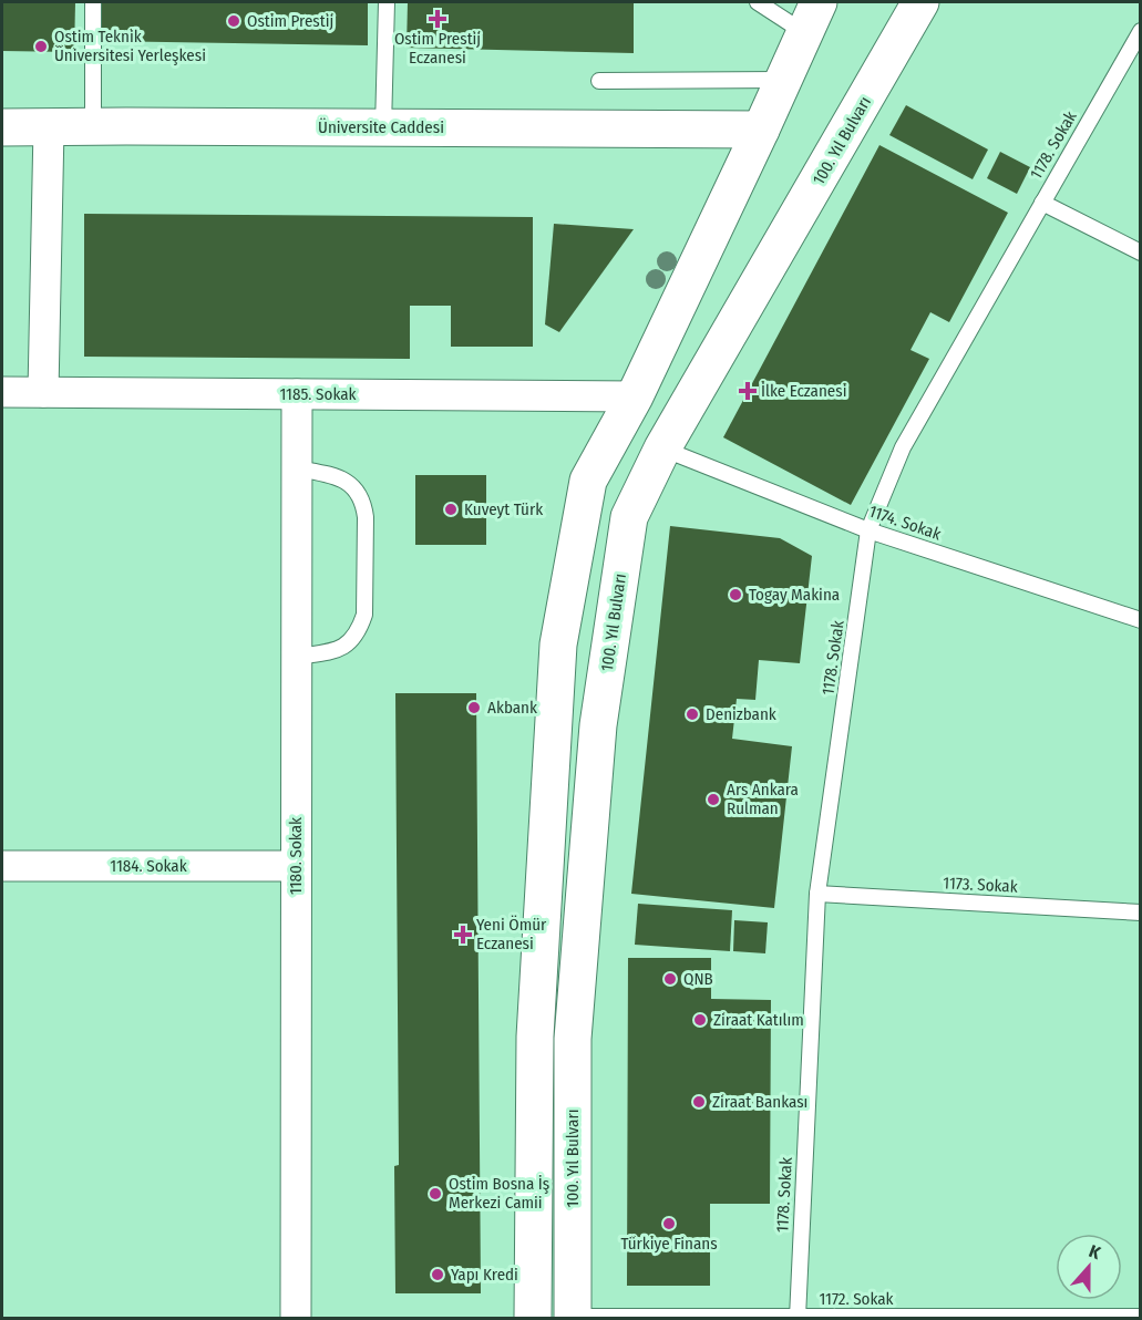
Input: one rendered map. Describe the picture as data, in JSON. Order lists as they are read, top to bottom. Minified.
{"streets":{"main road":["Üniversite Caddesi","100. Yıl Bulvarı"],"street":["1185. Sokak","1180. Sokak","1184. Sokak"],"lane":["1178. Sokak","1174. Sokak","1173. Sokak","1172. Sokak"]},"crossings":[["100. Yıl Bulvarı","1174. Sokak"],["100. Yıl Bulvarı","1172. Sokak"],["1178. Sokak","1174. Sokak"],["1178. Sokak","1173. Sokak"],["1178. Sokak","1172. Sokak"],["1185. Sokak","1180. Sokak"],["1180. Sokak","1184. Sokak"]],"places":{"health":["Ostim Prestij Eczanesi","İlke Eczanesi","Yeni Ömür Eczanesi"],"other":["Ostim Prestij","Ostim Teknik Üniversitesi Yerleşkesi","Kuveyt Türk","Togay Makina","Akbank","Denizbank","Ars Ankara Rulman","QNB","Ziraat Katılım","Ziraat Bankası","Ostim Bosna İş Merkezi Camii","Türkiye Finans","Yapı Kredi"]},"north":"top"}
